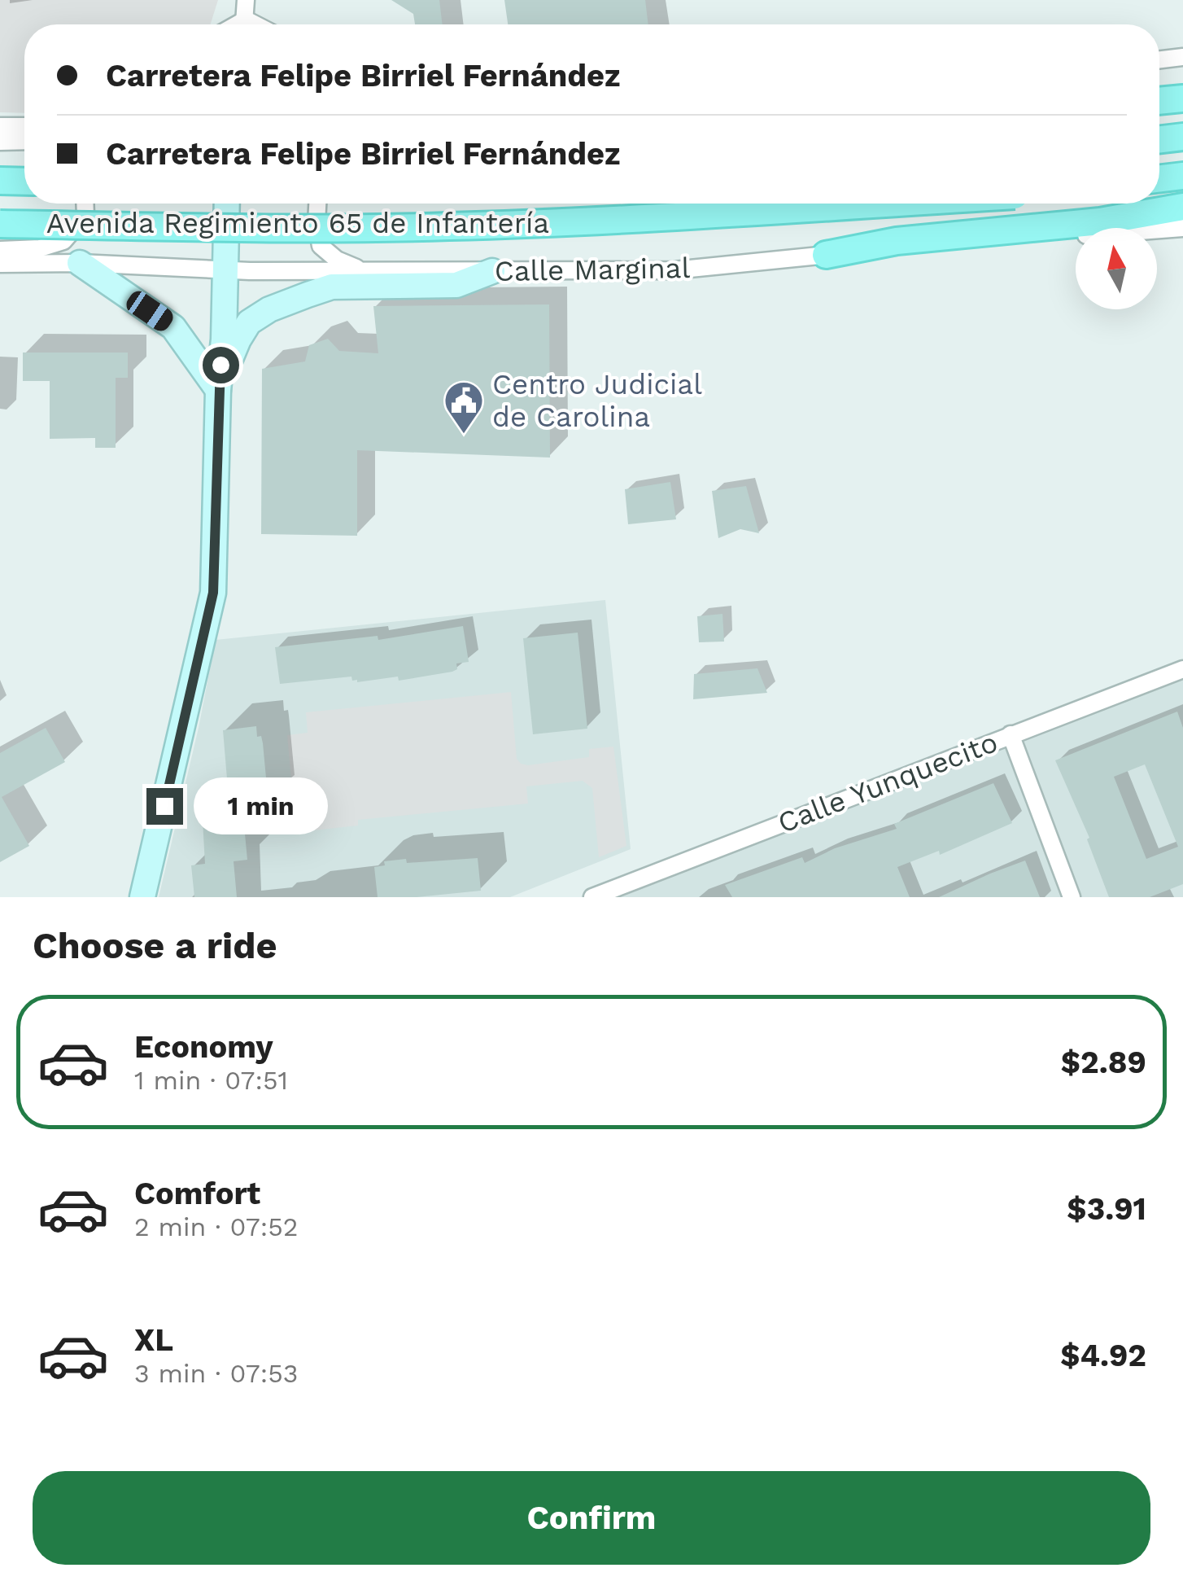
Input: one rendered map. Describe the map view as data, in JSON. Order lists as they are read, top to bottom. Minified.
{"streets":{"main road":["Avenida Regimiento 65 de Infantería"],"street":["Calle Marginal","Calle Yunquecito"]},"places":{"public building":["Centro Judicial de Carolina"]},"north":"top","page":{"banner":["Carretera Felipe Birriel Fernández","Carretera Felipe Birriel Fernández"],"bubble":"1 min","heading":"Choose a ride","list":[{"name":"Economy","note":"1 min · 07:51","value":"$2.89"},{"name":"Comfort","note":"2 min · 07:52","value":"$3.91"},{"name":"XL","note":"3 min · 07:53","value":"$4.92"}],"buttons":"Confirm"}}
